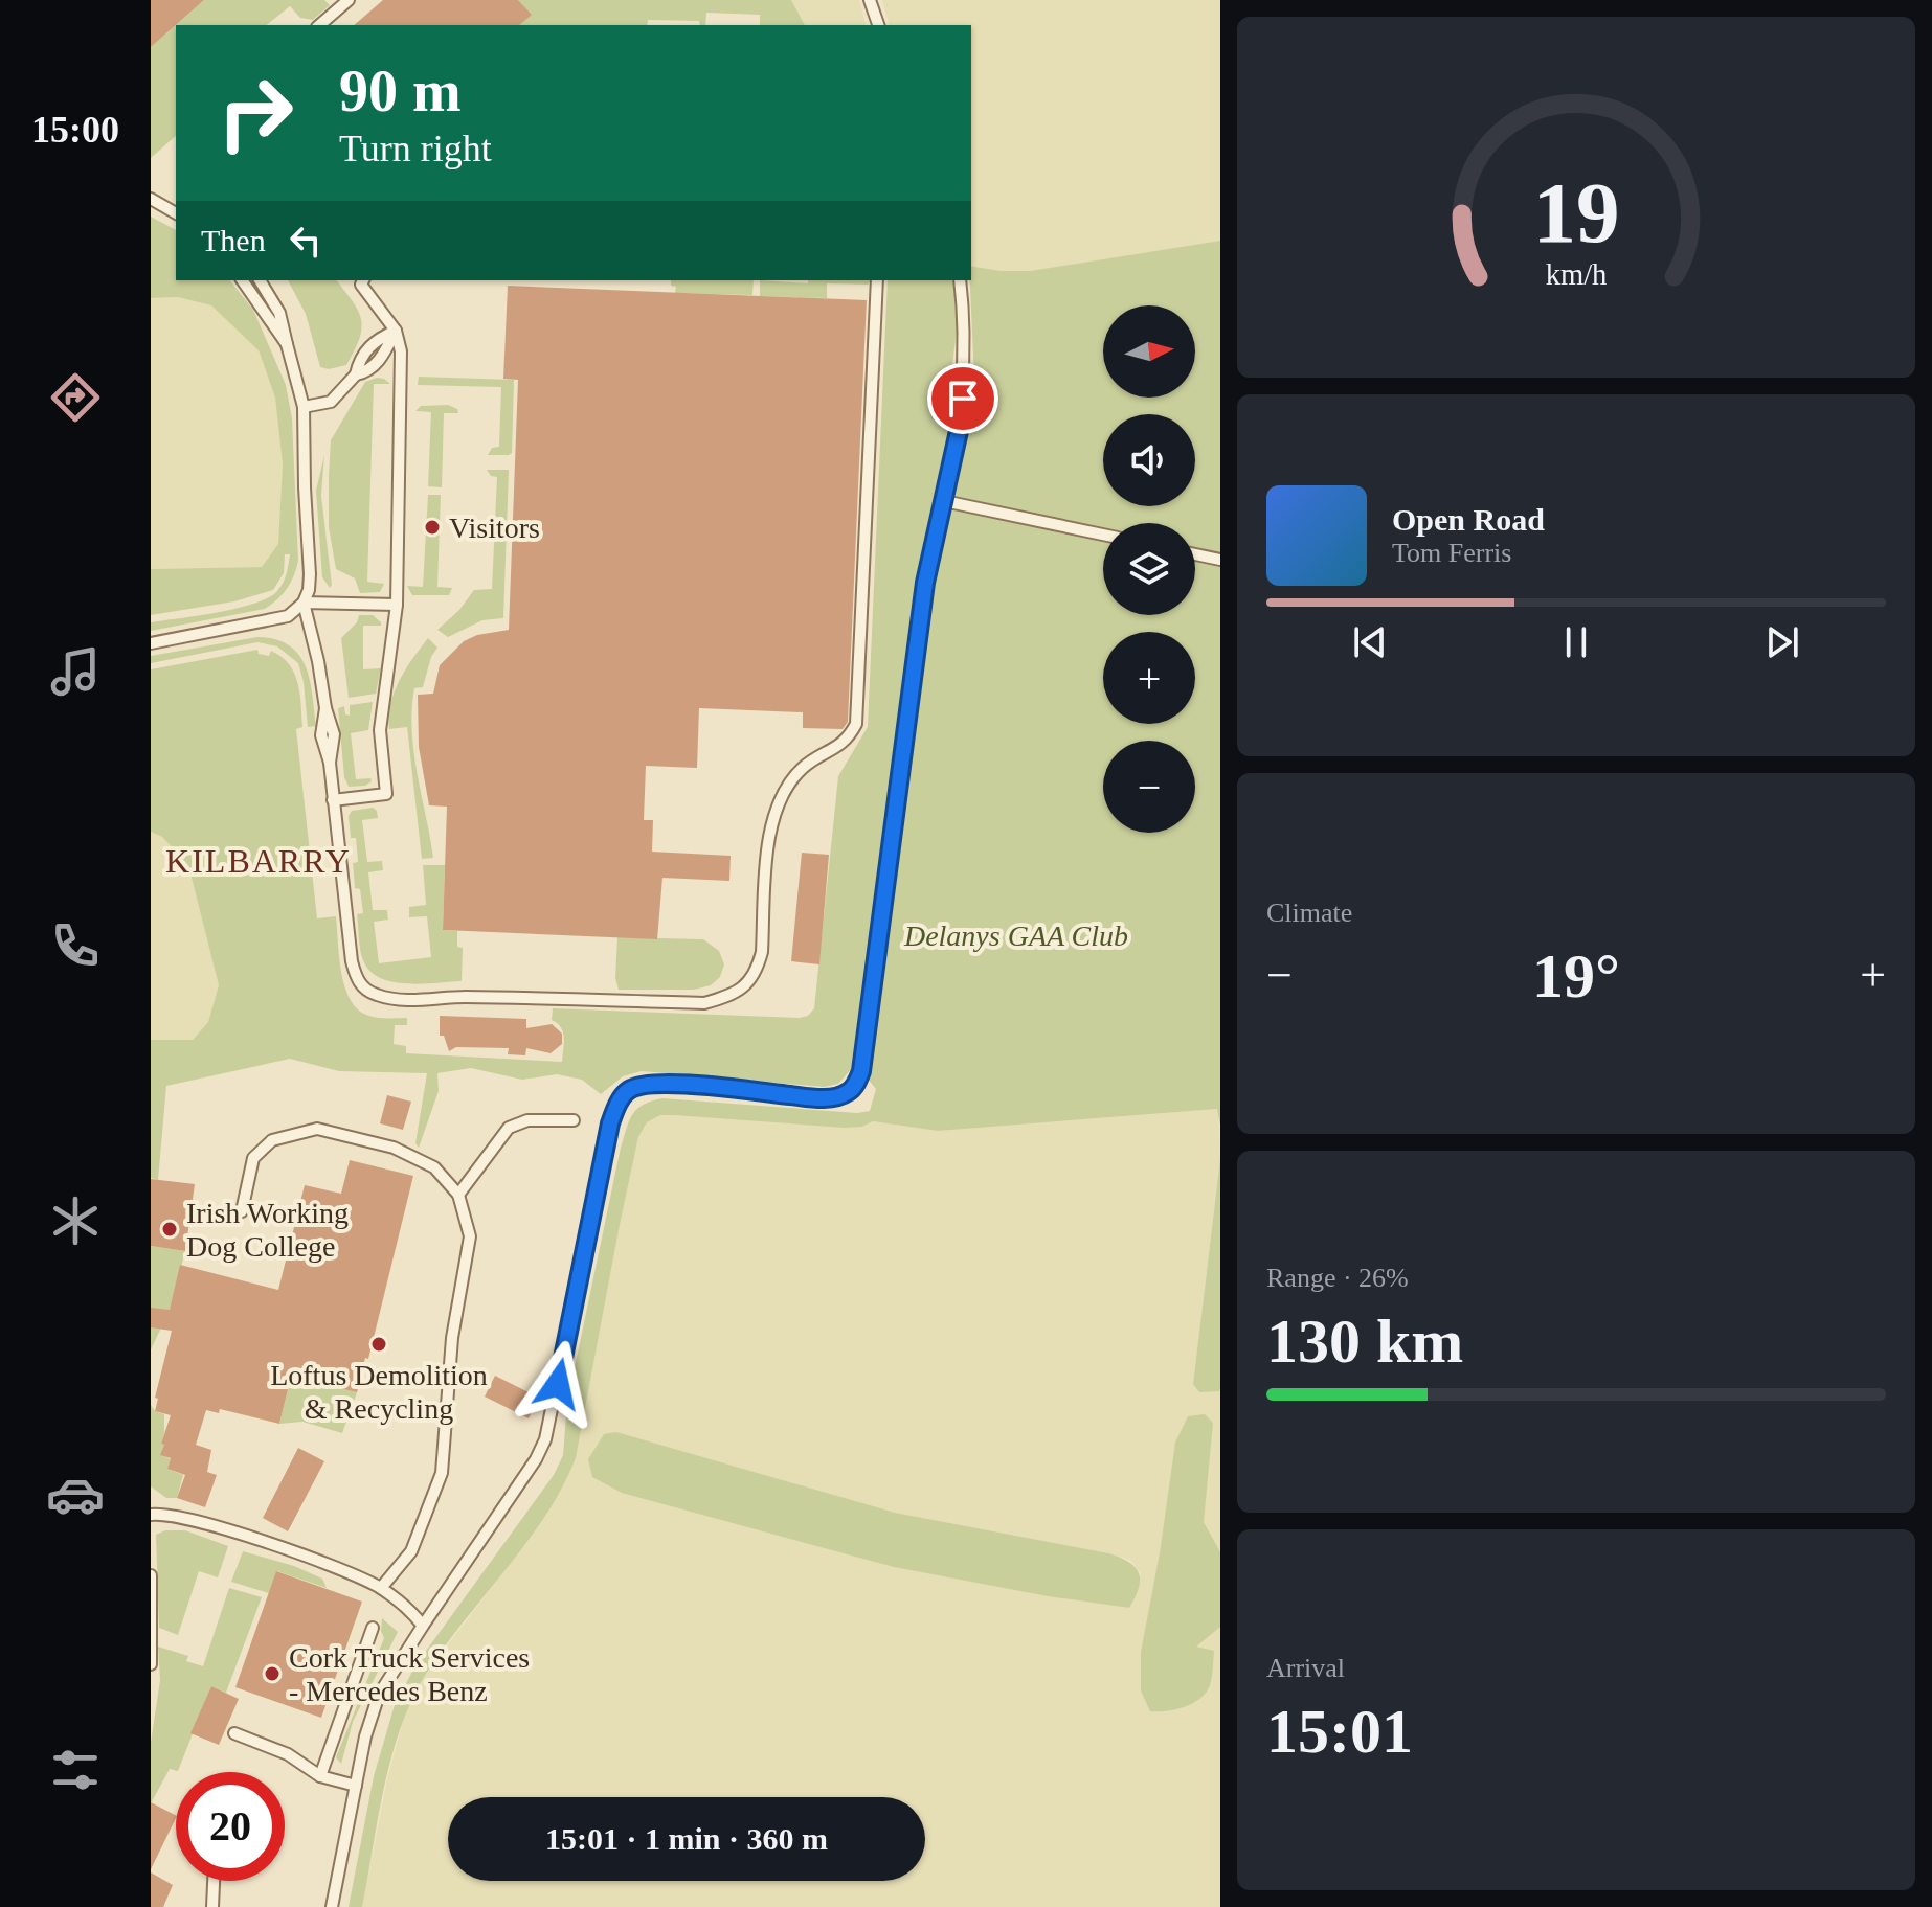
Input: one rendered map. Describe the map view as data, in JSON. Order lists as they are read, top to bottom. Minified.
{"districts":["KILBARRY"],"parks":["Delanys GAA Club"],"places":["Visitors","Irish Working Dog College","Loftus Demolition & Recycling","Cork Truck Services - Mercedes Benz"],"north":"right","page":{"tabs":"15:00","turn":["90 m","Turn right"],"then":"Then","map_buttons":["+","−"],"song":["Open Road","Tom Ferris"],"tile":["Climate",["Range · 26%","130 km"],["Arrival","15:01"]],"heat":["−","19°","+"],"limit":"20","trip":"15:01 · 1 min · 360 m","gauge":["19","km/h"]}}
